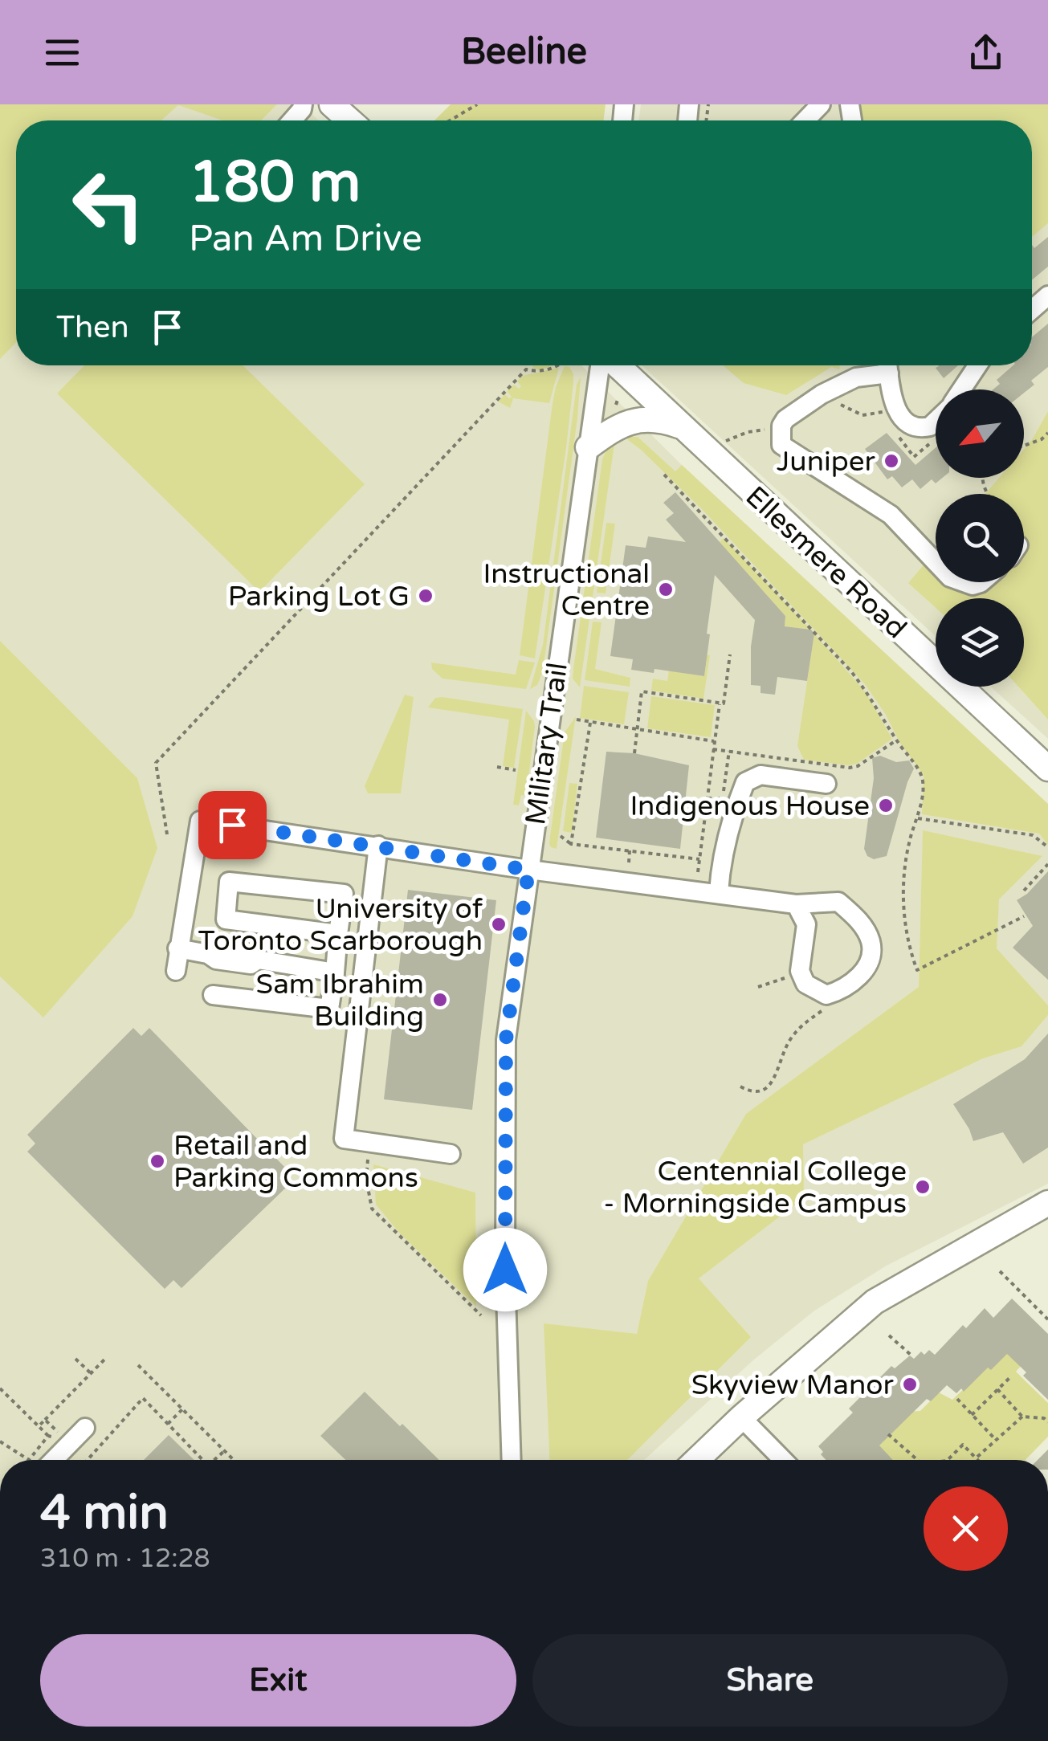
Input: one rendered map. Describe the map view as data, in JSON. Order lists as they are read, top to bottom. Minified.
{"streets":{"main road":["Ellesmere Road"],"street":["Military Trail"]},"places":["Juniper","Instructional Centre","Parking Lot G","Indigenous House","University of Toronto Scarborough","Sam Ibrahim Building","Retail and Parking Commons","Centennial College - Morningside Campus","Skyview Manor"],"north":"bottom left","page":{"header":"Beeline","turn":["180 m","Pan Am Drive"],"then":"Then","heading":["4 min","310 m · 12:28"],"buttons":["Exit","Share"]}}
